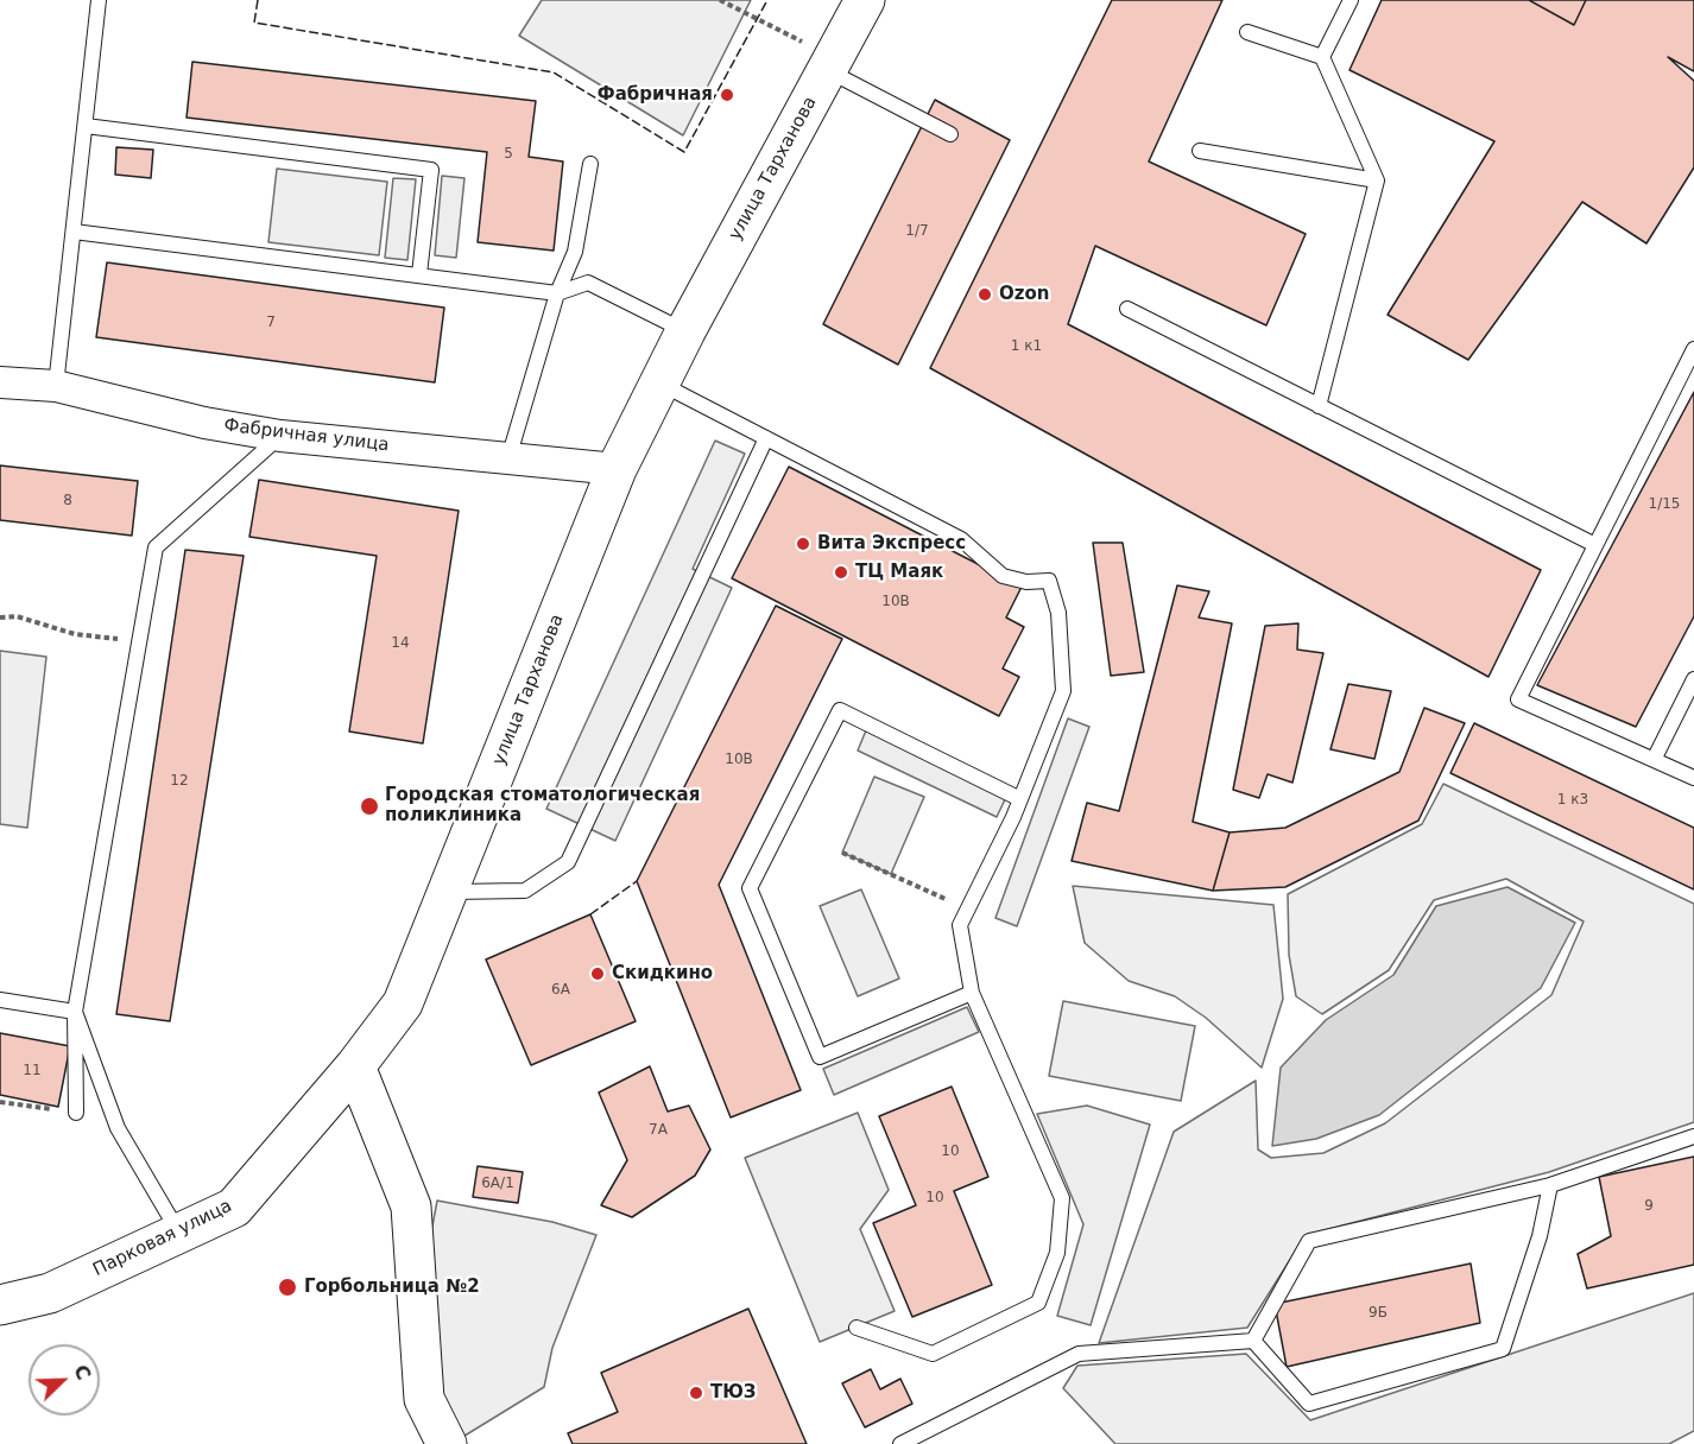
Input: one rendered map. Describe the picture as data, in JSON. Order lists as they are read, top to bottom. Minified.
{"streets":{"main road":["улица Тарханова","Парковая улица"],"street":["Фабричная улица"]},"crossings":[["улица Тарханова","Фабричная улица"],["улица Тарханова","Парковая улица"]],"places":["Фабричная","Ozon","Вита Экспресс","ТЦ Маяк","Городская стоматологическая поликлиника","Скидкино","Горбольница №2","ТЮЗ"],"house_numbers":["5","1/7","7","1 к1","8","1/15","10В","14","10В","12","1 к3","6А","11","7А","10","6А/1","10","9","9Б"],"north":"top right"}
